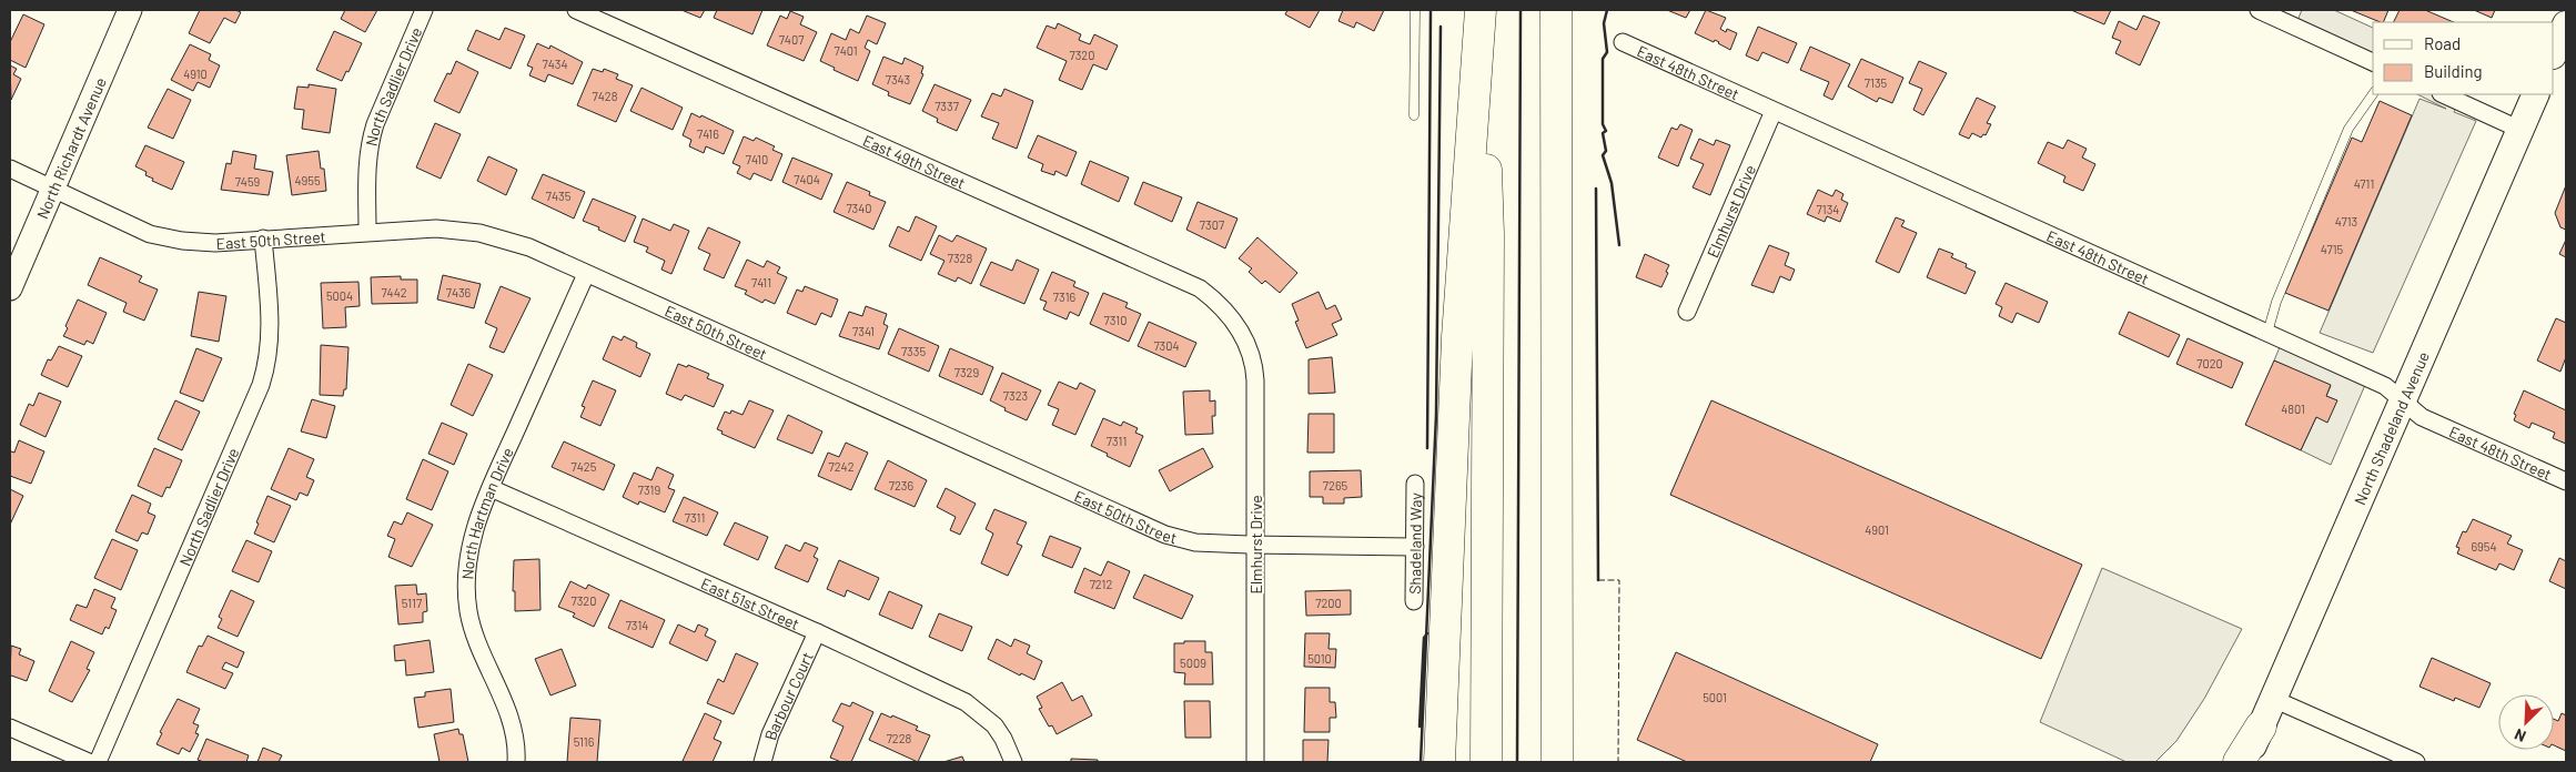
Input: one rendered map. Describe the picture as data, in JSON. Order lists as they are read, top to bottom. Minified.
{"streets":{"main road":["North Shadeland Avenue"],"street":["East 48th Street","North Sadlier Drive","North Richardt Avenue","East 49th Street","Elmhurst Drive","East 50th Street","North Hartman Drive","Shadeland Way","East 51st Street","Barbour Court"]},"crossings":[["East 48th Street","Elmhurst Drive"],["East 48th Street","North Shadeland Avenue"],["North Sadlier Drive","East 50th Street"],["North Richardt Avenue","East 50th Street"],["East 49th Street","Elmhurst Drive"],["Elmhurst Drive","East 50th Street"],["East 50th Street","North Hartman Drive"],["East 50th Street","Shadeland Way"],["North Hartman Drive","East 51st Street"],["East 51st Street","Barbour Court"]],"house_numbers":["7407","7401","7320","7434","4910","7343","7135","7428","7337","7416","7410","7404","4955","7459","4711","7435","7340","7134","4713","7307","4715","7328","7411","7442","7436","5004","7316","7310","7341","7304","7335","7020","7329","7323","4801","7311","7425","7242","7236","7265","7319","7311","4901","6954","7212","7320","5117","7200","7314","5010","5009","5001","7228","5116"],"legend":["Road","Building"],"north":"bottom left"}
